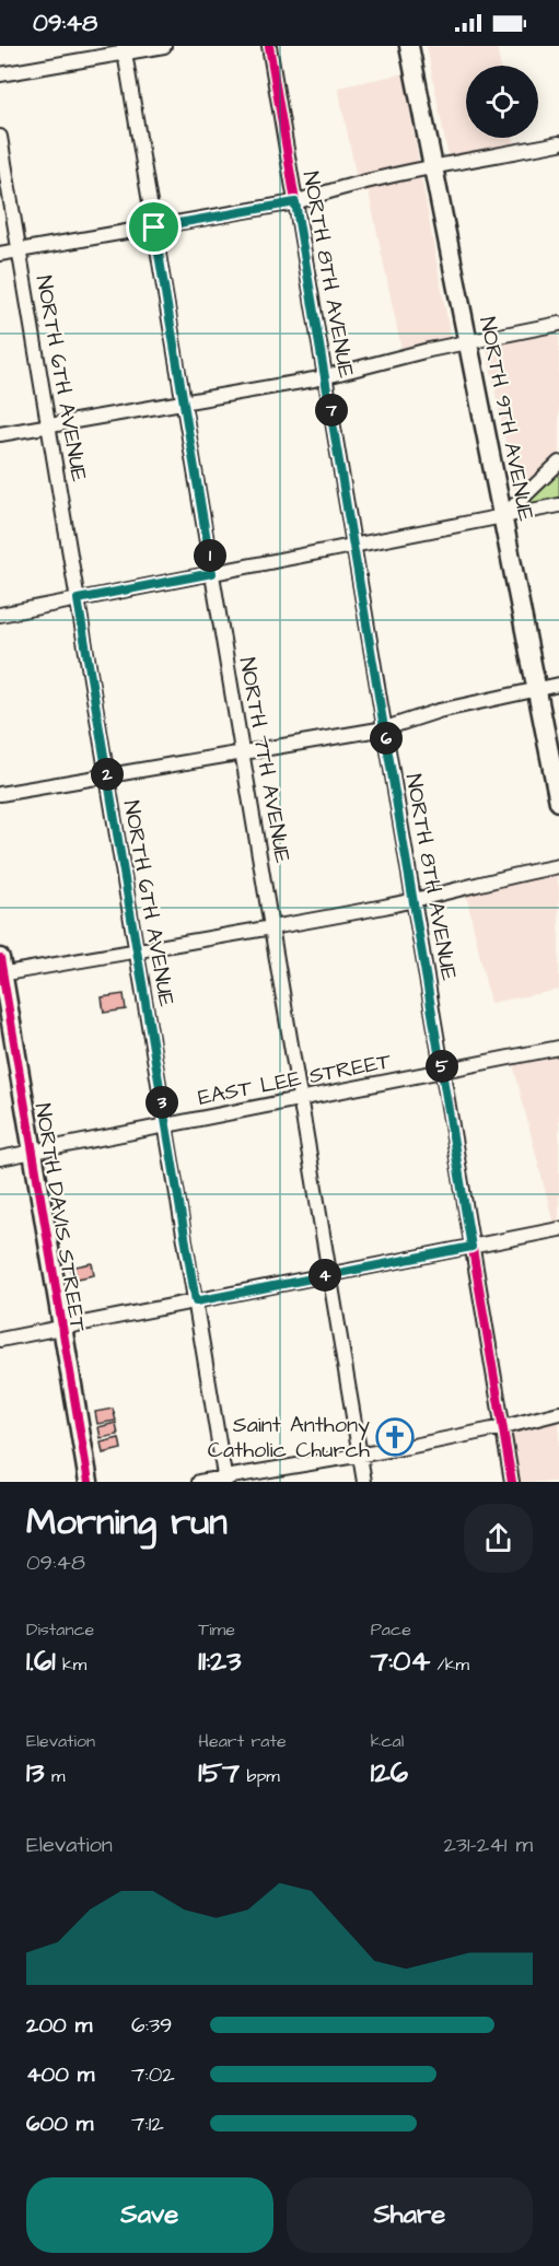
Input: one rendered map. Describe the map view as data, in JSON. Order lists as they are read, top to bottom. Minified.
{"streets":{"main road":["NORTH 9TH AVENUE","NORTH DAVIS STREET"],"street":["NORTH 8TH AVENUE","NORTH 6TH AVENUE","NORTH 7TH AVENUE","EAST LEE STREET"]},"crossings":[["NORTH 8TH AVENUE","EAST LEE STREET"],["NORTH 6TH AVENUE","EAST LEE STREET"],["NORTH 7TH AVENUE","EAST LEE STREET"],["EAST LEE STREET","NORTH DAVIS STREET"]],"places":{"church":["Saint Anthony Catholic Church"]},"page":{"status":"09:48","pins":["7","1","6","2","5","3","4"],"heading":["Morning run","09:48"],"stats":[["Distance","1.61 km"],["Time","11:23"],["Pace","7:04 /km"],["Elevation","13 m"],["Heart rate","157 bpm"],["kcal","126"]],"chart":["Elevation","231–241 m"],"list":[{"name":"200 m","note":"6:39"},{"name":"400 m","note":"7:02"},{"name":"600 m","note":"7:12"}],"buttons":["Save","Share"]}}
